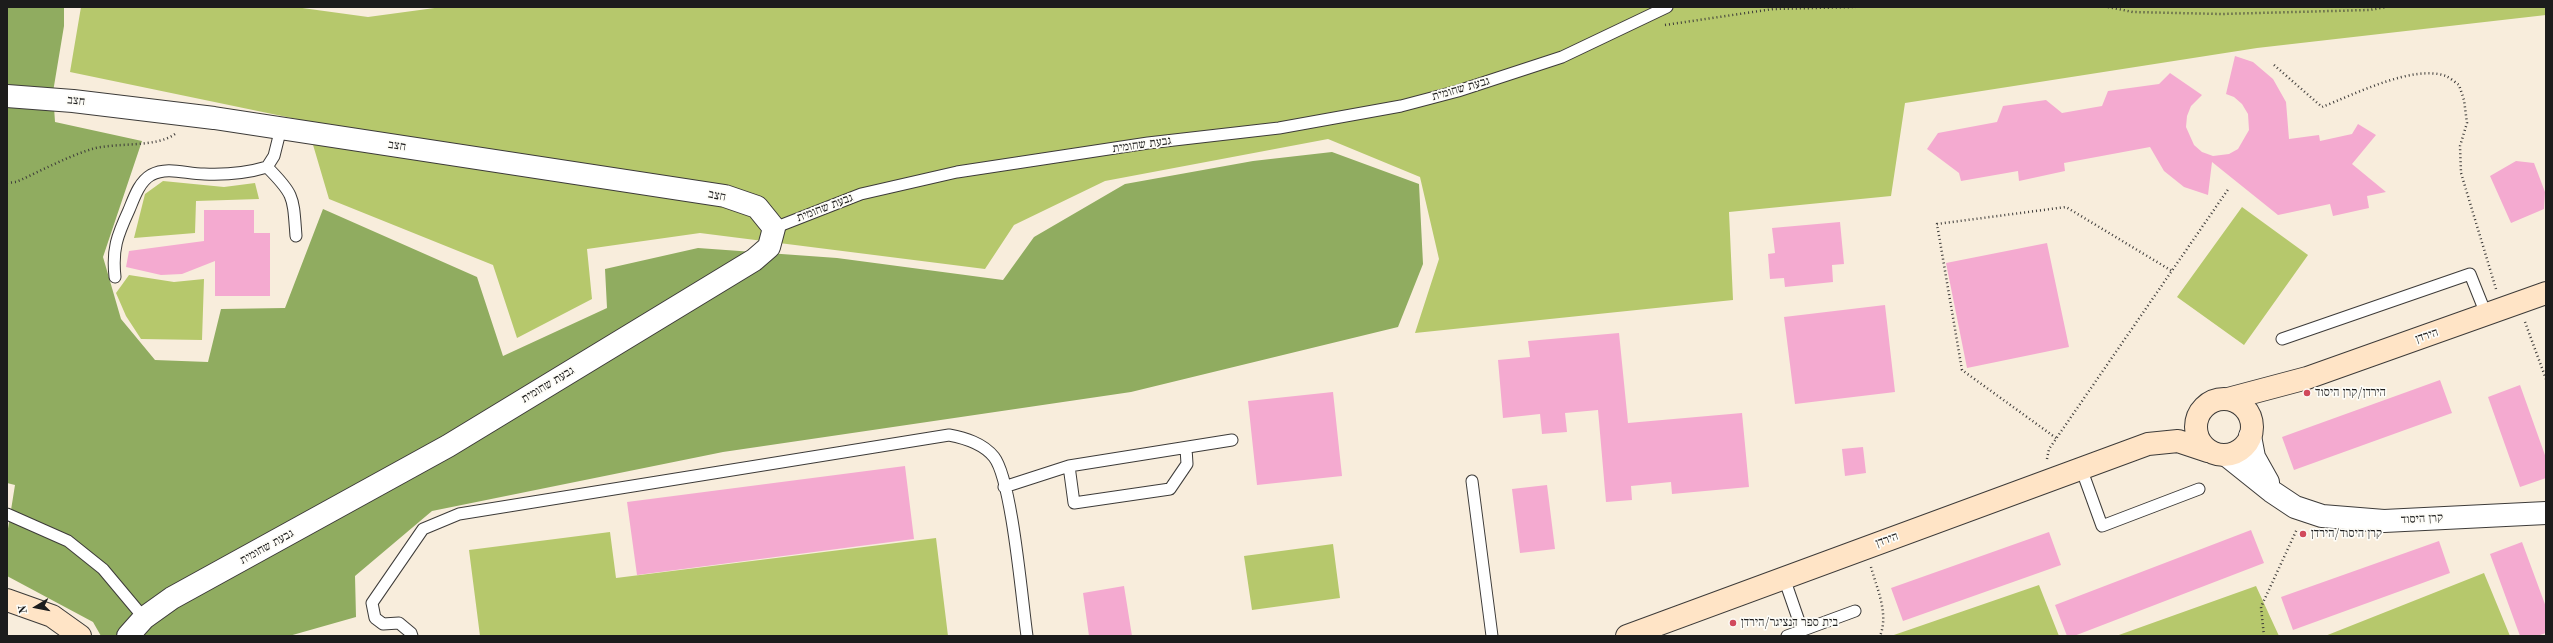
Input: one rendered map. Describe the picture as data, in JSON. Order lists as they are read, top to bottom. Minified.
{"streets":{"street":["גבעת שחומית","חצב","הירדן","קרן היסוד"]},"crossings":[["גבעת שחומית","חצב"],["הירדן","קרן היסוד"]],"places":["הירדן/קרן היסוד","קרן היסוד/הירדן","בית ספר דנציגר/הירדן"],"north":"left"}
